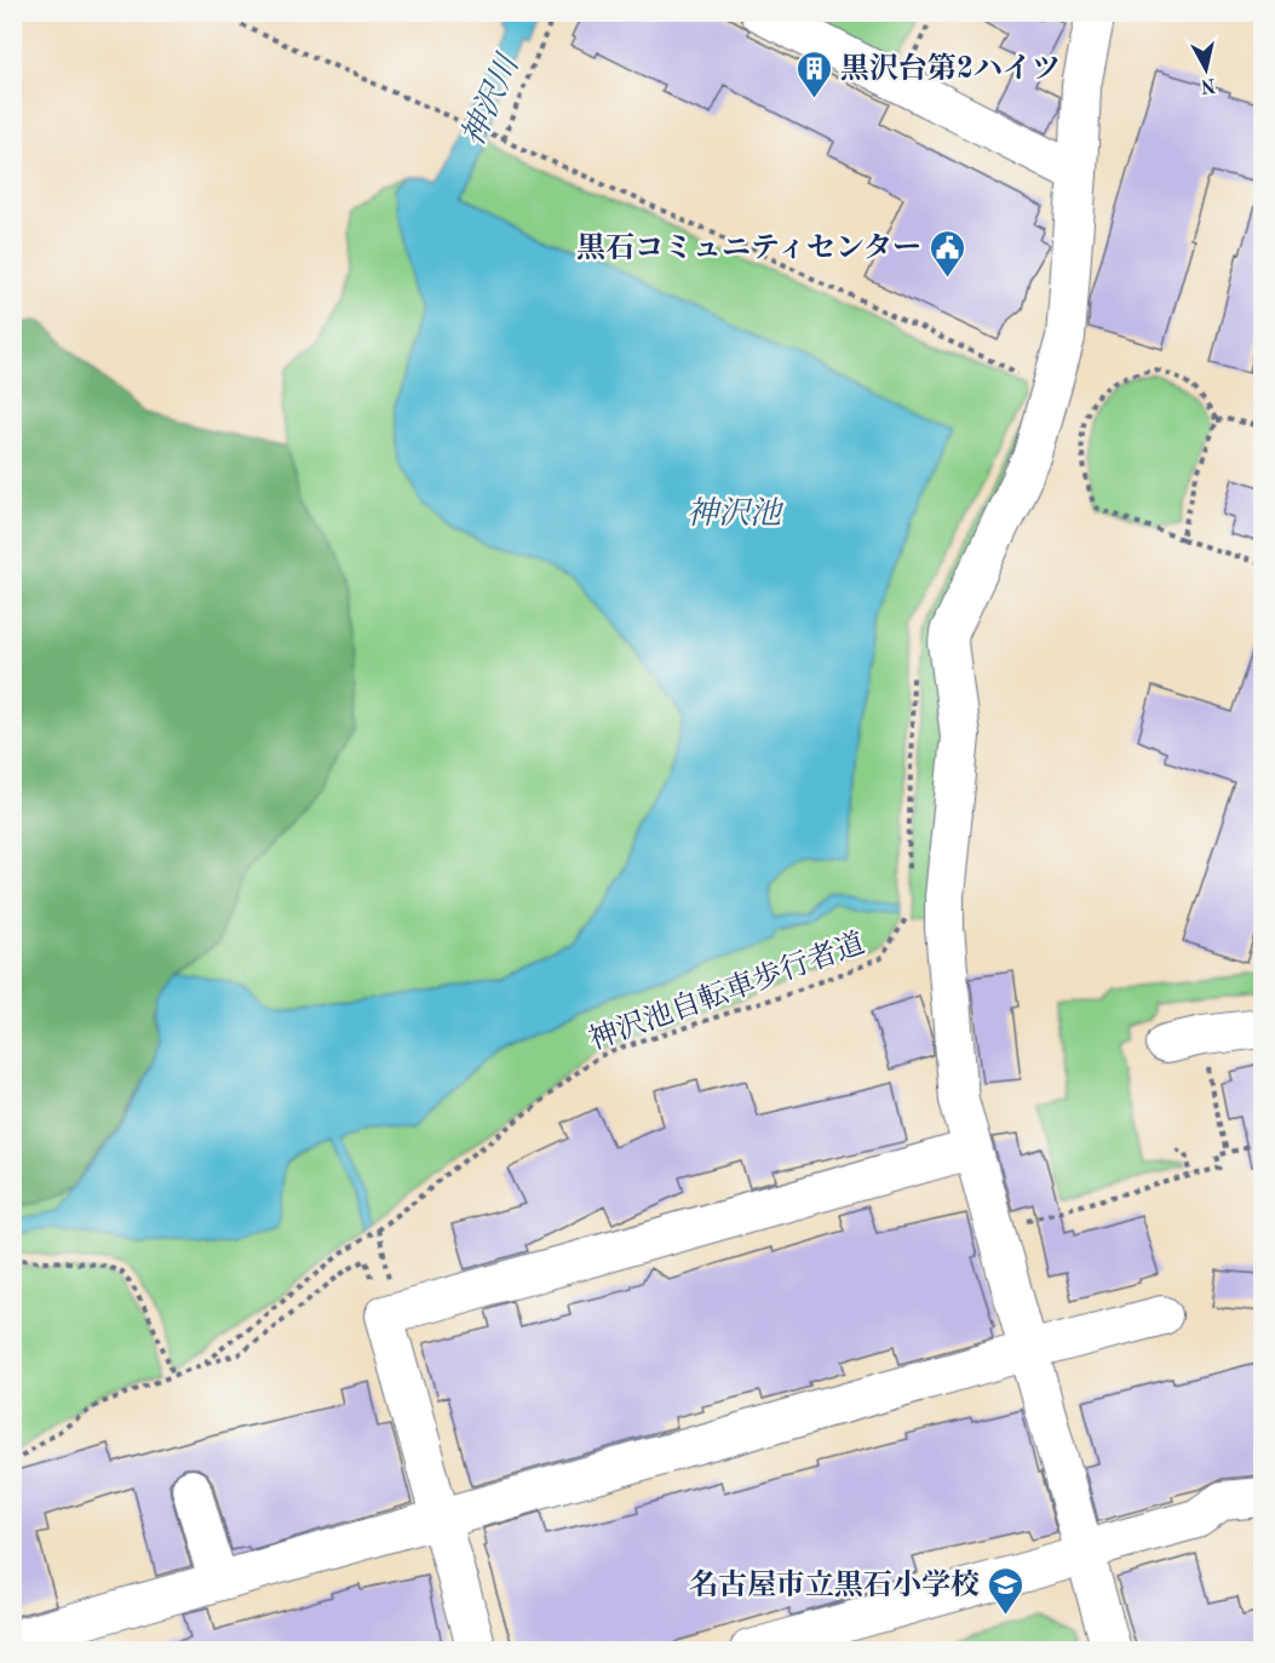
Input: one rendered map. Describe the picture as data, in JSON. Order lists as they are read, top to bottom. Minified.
{"streets":{"path":["神沢池自転車歩行者道"]},"water":["神沢川","神沢池"],"places":{"building":["黒沢台第2ハイツ"],"public building":["黒石コミュニティセンター"],"school or university":["名古屋市立黒石小学校"]},"north":"bottom"}
